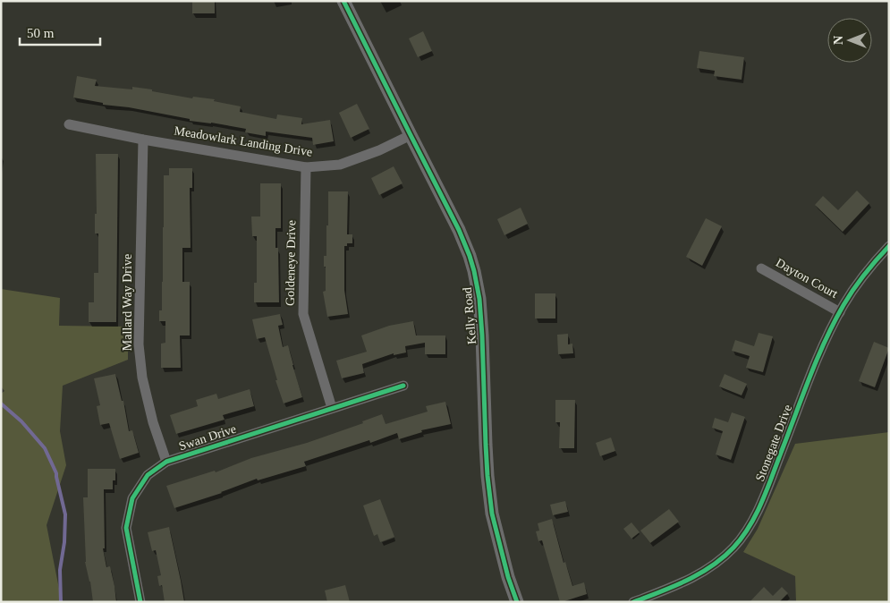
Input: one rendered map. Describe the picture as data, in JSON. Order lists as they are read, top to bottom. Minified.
{"streets":{"street":["Meadowlark Landing Drive","Goldeneye Drive","Dayton Court","Mallard Way Drive","Kelly Road","Swan Drive","Stonegate Drive"]},"crossings":[["Meadowlark Landing Drive","Goldeneye Drive"],["Meadowlark Landing Drive","Mallard Way Drive"],["Meadowlark Landing Drive","Kelly Road"],["Goldeneye Drive","Swan Drive"],["Dayton Court","Stonegate Drive"],["Mallard Way Drive","Swan Drive"]],"scale_bar":"50 m","north":"left"}
